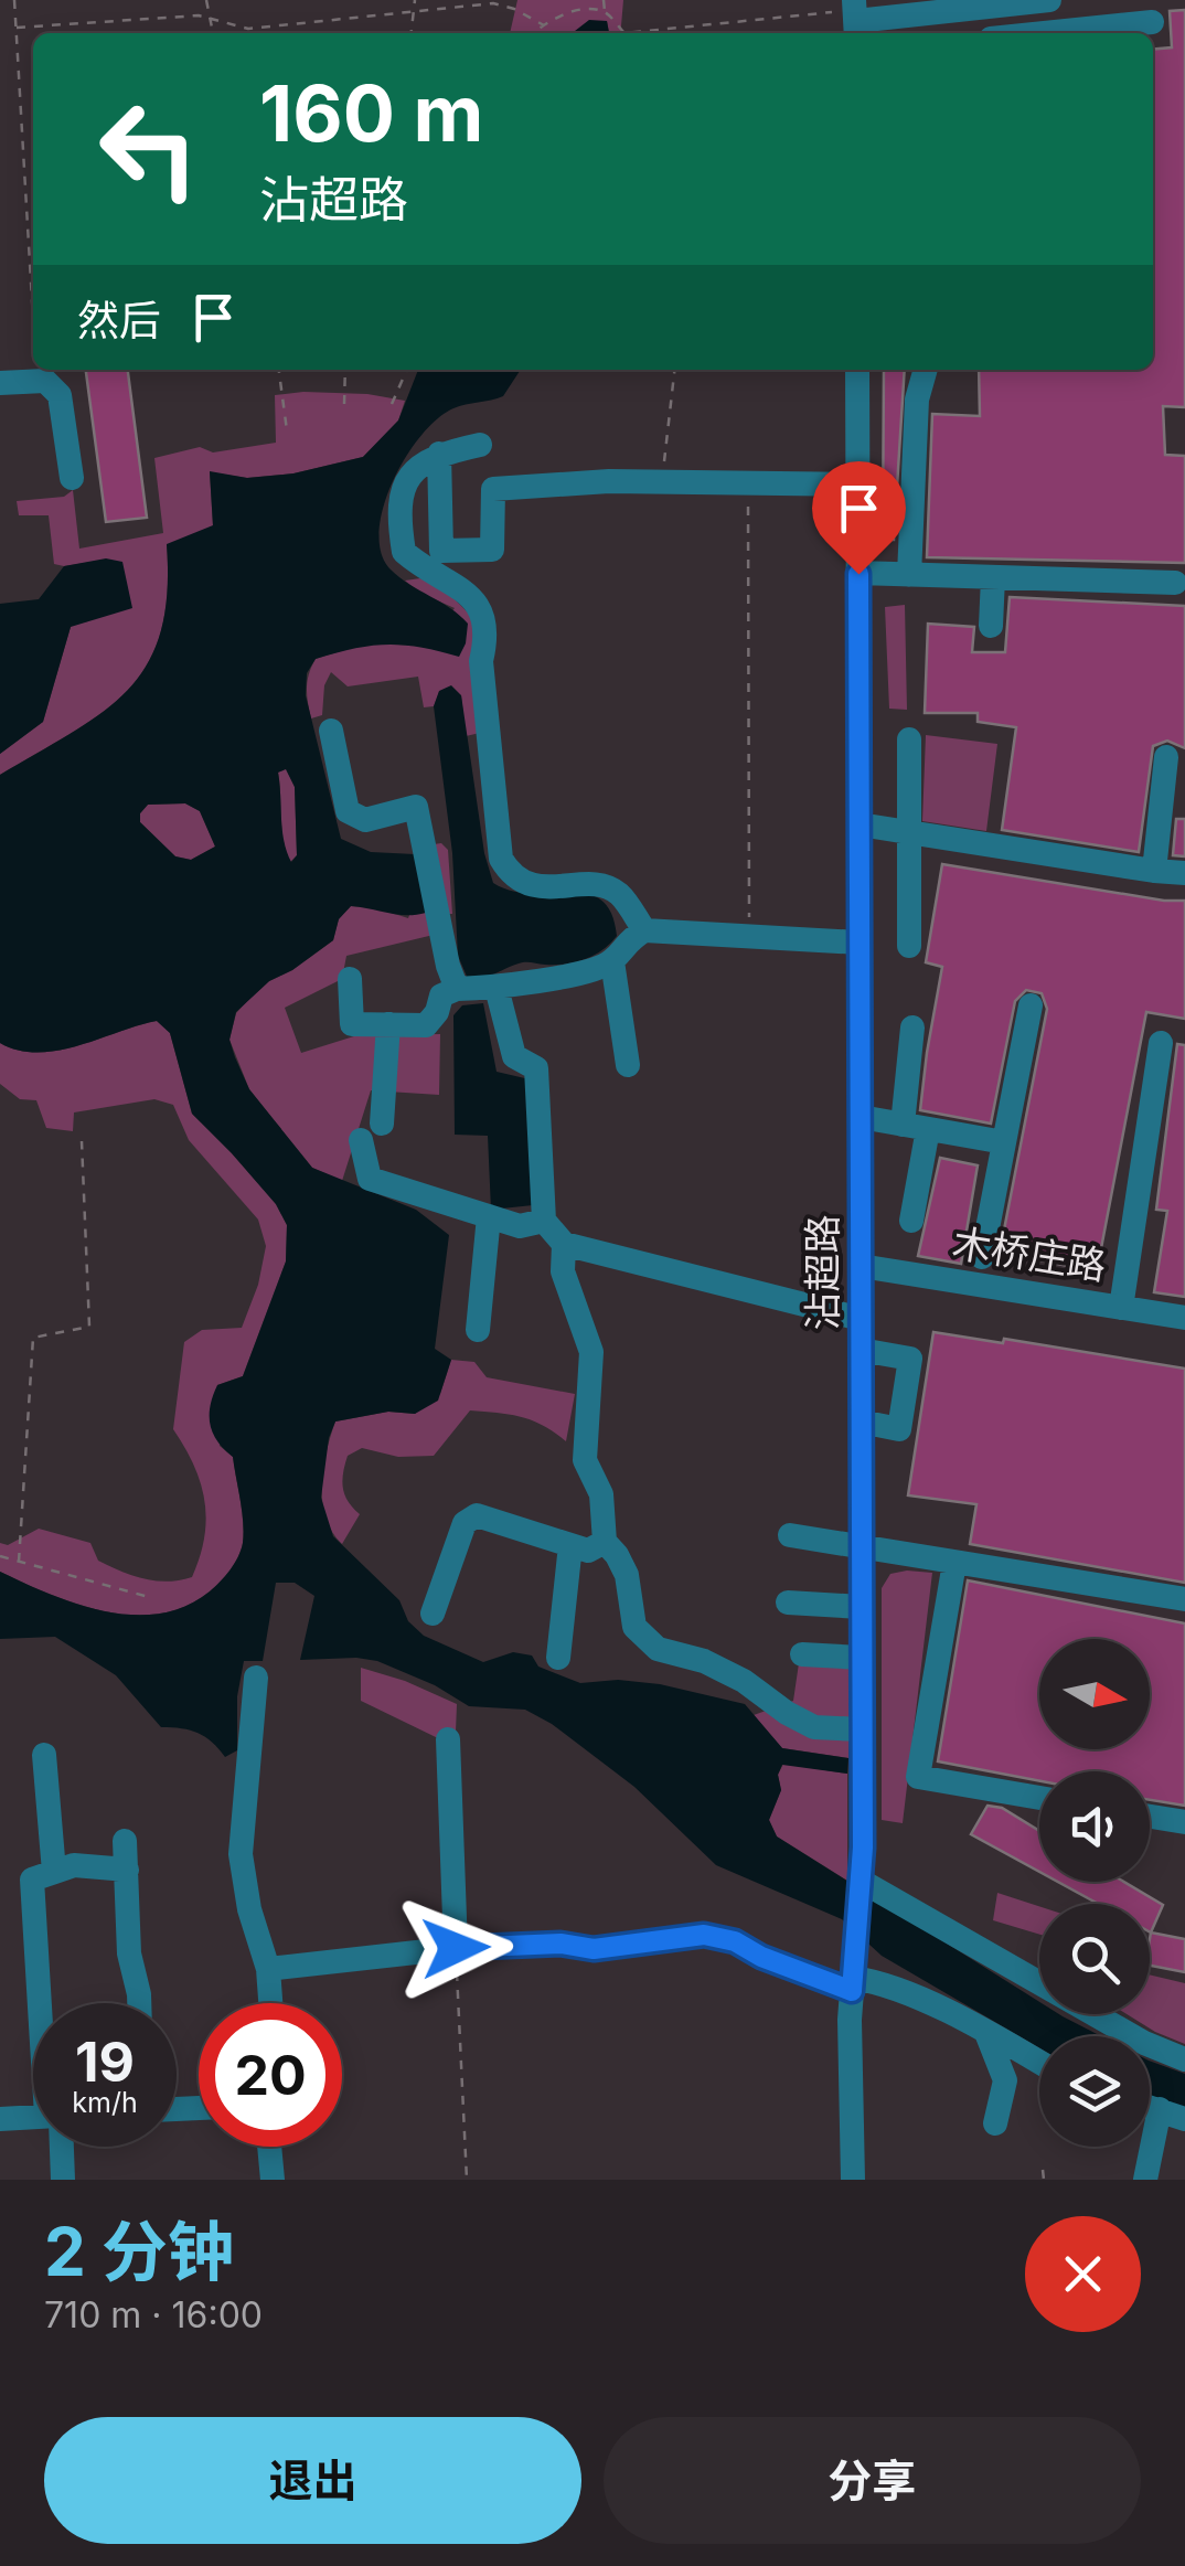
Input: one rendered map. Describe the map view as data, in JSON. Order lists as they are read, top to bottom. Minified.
{"streets":{"street":["木桥庄路","沾超路"]},"crossings":[["木桥庄路","沾超路"]],"north":"right","page":{"turn":["160 m","沾超路"],"then":"然后","speed":"19 km/h","limit":"20","heading":["2 分钟","710 m · 16:00"],"buttons":["退出","分享"]}}
